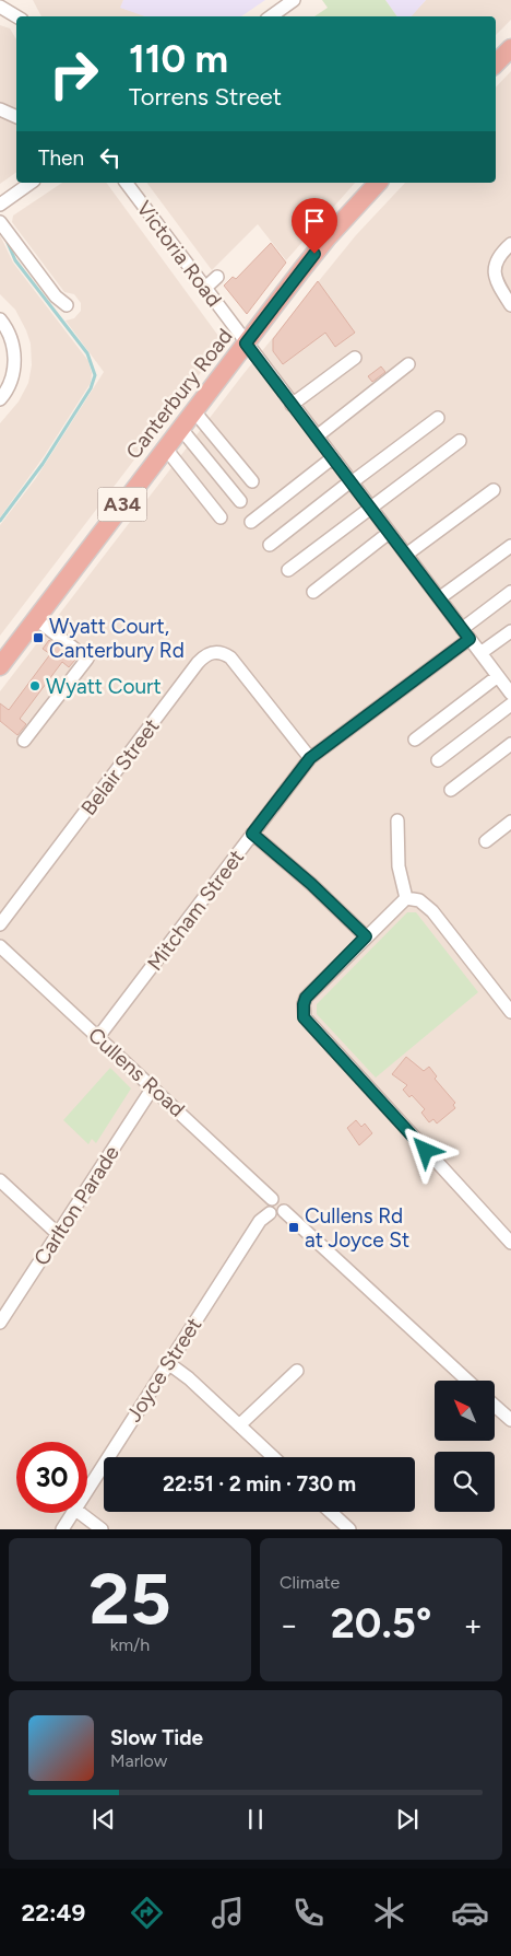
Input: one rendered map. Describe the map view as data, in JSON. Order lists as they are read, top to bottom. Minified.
{"streets":{"highway":["Canterbury Road","A34"],"street":["Victoria Road","Belair Street","Mitcham Street","Cullens Road","Carlton Parade","Joyce Street"]},"crossings":[["Victoria Road","Canterbury Road"],["Victoria Road","Mitcham Street"],["Belair Street","Mitcham Street"],["Mitcham Street","Cullens Road"],["Cullens Road","Carlton Parade"],["Cullens Road","Joyce Street"]],"places":{"transit":["Wyatt Court, Canterbury Rd","Cullens Rd at Joyce St"],"other":["Wyatt Court"]},"north":"top left","page":{"turn":["110 m","Torrens Street"],"then":"Then","limit":"30","trip":"22:51 · 2 min · 730 m","tile":[["25","km/h"],"Climate"],"heat":["−","20.5°","+"],"song":["Slow Tide","Marlow"],"tabs":"22:49"}}
